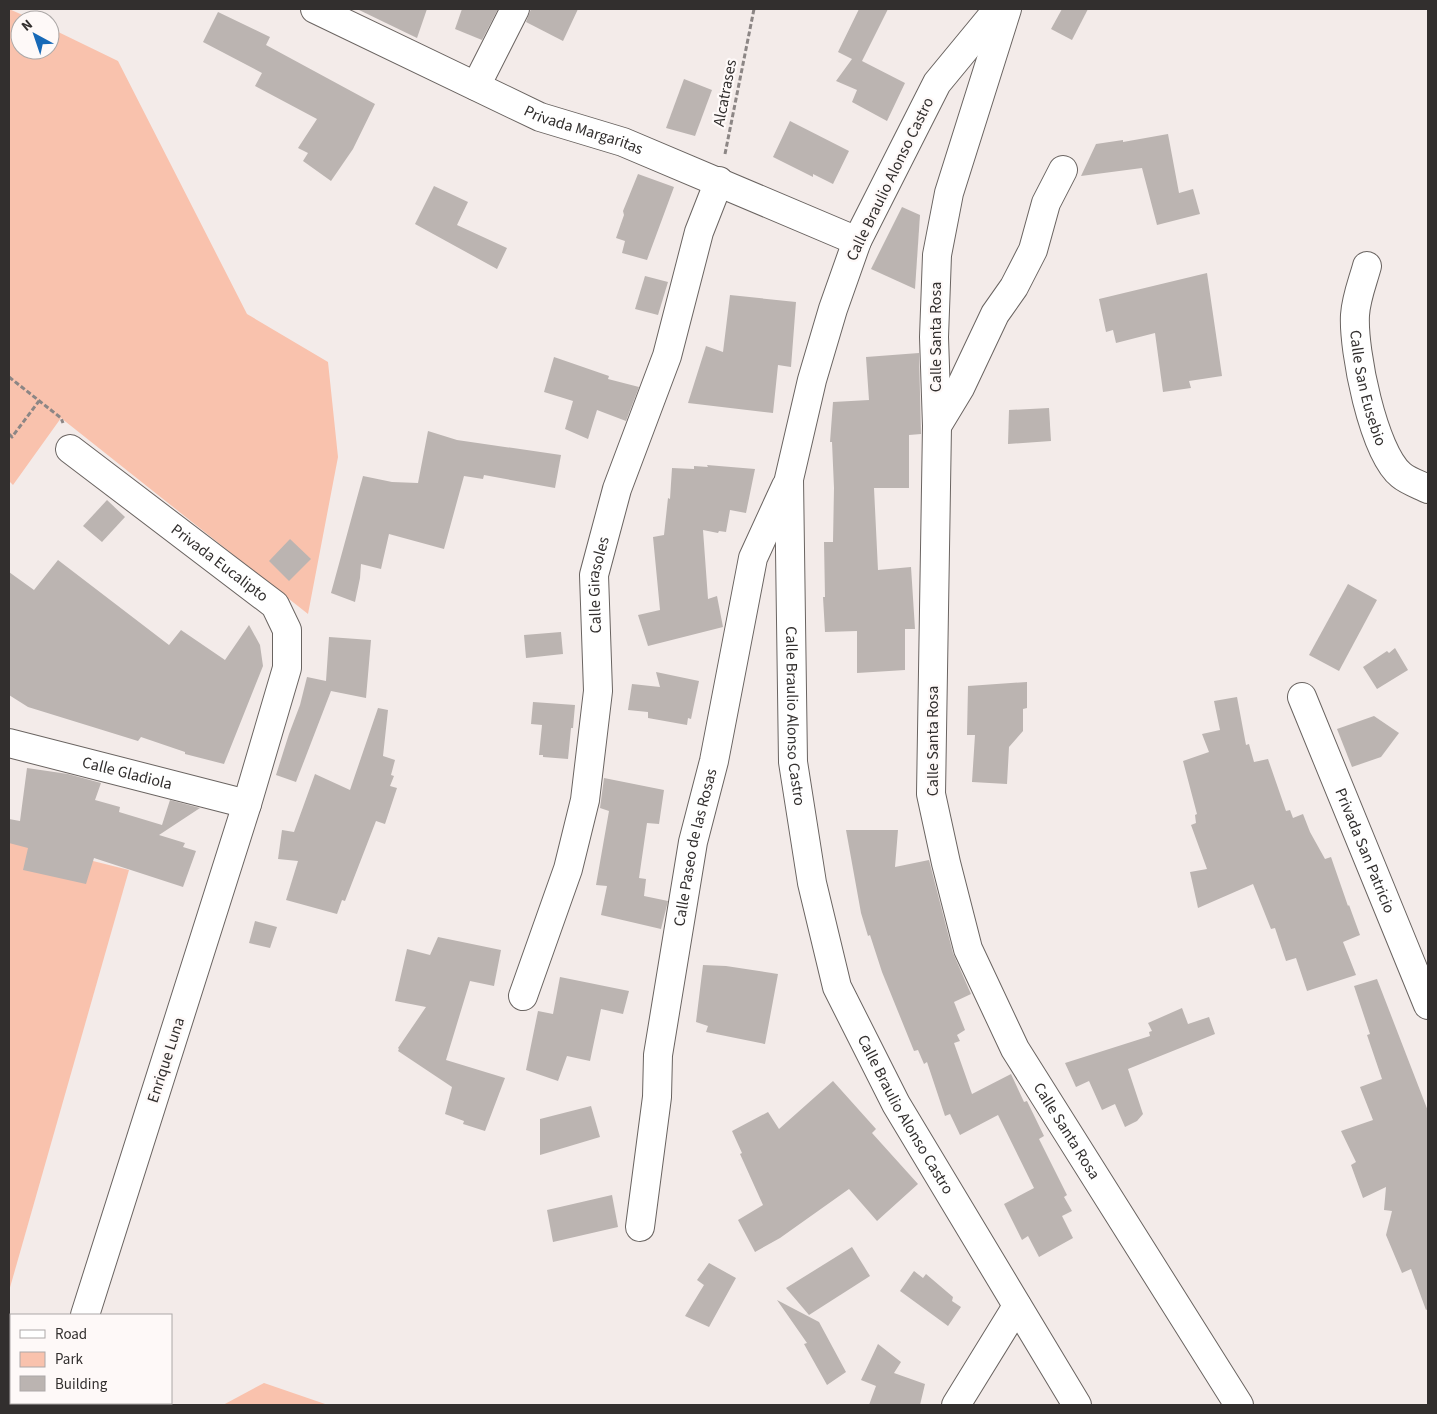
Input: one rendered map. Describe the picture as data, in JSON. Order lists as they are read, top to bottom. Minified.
{"streets":{"street":["Privada Margaritas","Calle Braulio Alonso Castro","Calle Santa Rosa","Calle San Eusebio","Privada Eucalipto","Calle Girasoles","Calle Gladiola","Calle Paseo de las Rosas","Privada San Patricio","Enrique Luna"],"path":["Alcatrases"]},"crossings":[["Alcatrases","Privada Margaritas"],["Alcatrases","Calle Girasoles"],["Privada Margaritas","Calle Braulio Alonso Castro"],["Privada Margaritas","Calle Girasoles"],["Calle Braulio Alonso Castro","Calle Paseo de las Rosas"],["Privada Eucalipto","Calle Gladiola"],["Privada Eucalipto","Enrique Luna"],["Calle Gladiola","Enrique Luna"]],"legend":["Road","Park","Building"],"north":"top left"}
